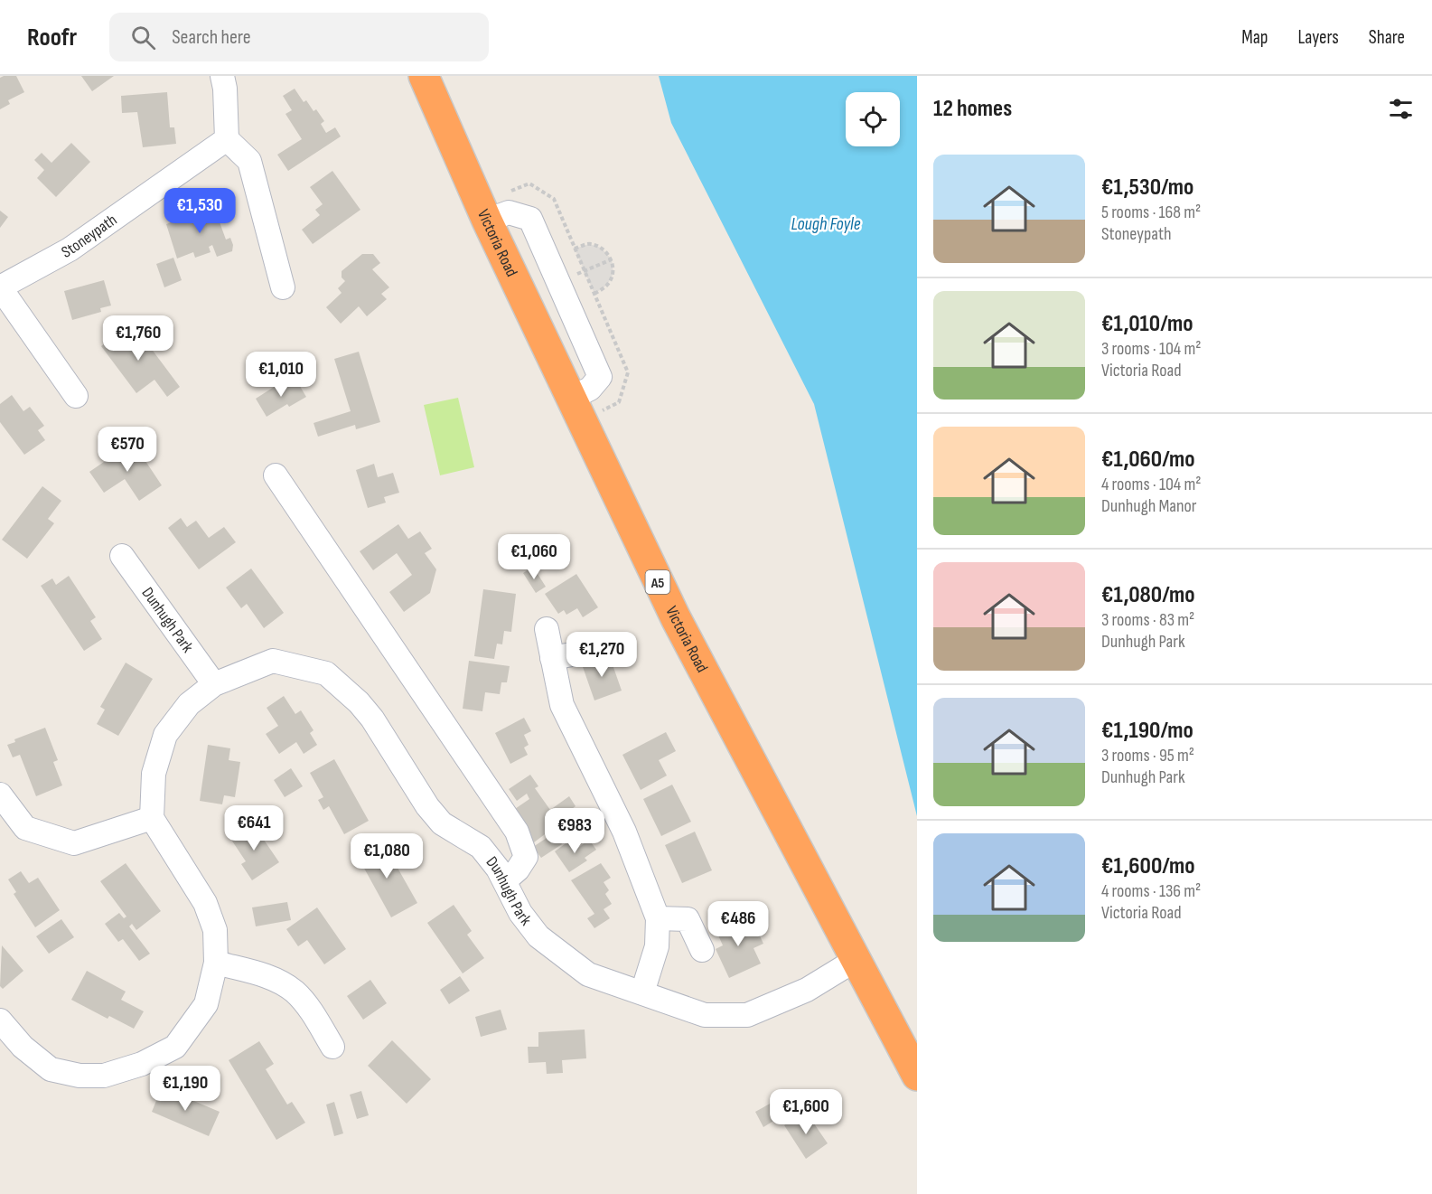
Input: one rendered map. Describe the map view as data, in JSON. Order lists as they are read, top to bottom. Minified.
{"streets":{"highway":["Victoria Road","A5"],"street":["Stoneypath","Dunhugh Park"]},"crossings":[["Victoria Road","Dunhugh Park"]],"water":["Lough Foyle"],"page":{"header":"Roofr","search":"Search here","nav":["Map","Layers","Share"],"heading":"12 homes","list":[{"name":"€1,530/mo","note":"5 rooms · 168 m² · Stoneypath"},{"name":"€1,010/mo","note":"3 rooms · 104 m² · Victoria Road"},{"name":"€1,060/mo","note":"4 rooms · 104 m² · Dunhugh Manor"},{"name":"€1,080/mo","note":"3 rooms · 83 m² · Dunhugh Park"},{"name":"€1,190/mo","note":"3 rooms · 95 m² · Dunhugh Park"},{"name":"€1,600/mo","note":"4 rooms · 136 m² · Victoria Road"}],"price":["€1,530","€1,760","€1,010","€570","€1,060","€1,270","€641","€983","€1,080","€486","€1,190","€1,600"]}}
